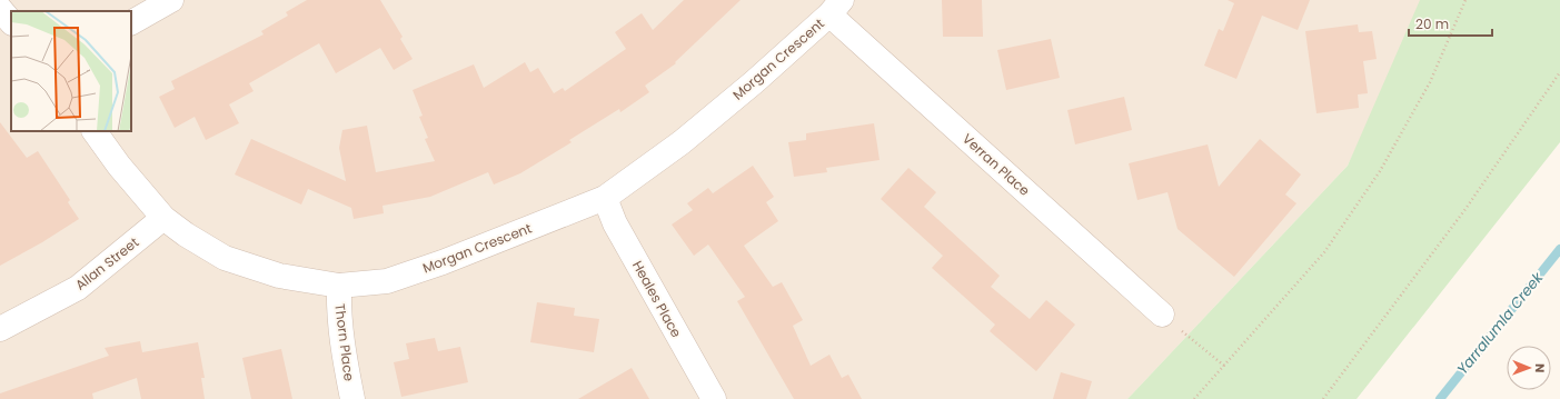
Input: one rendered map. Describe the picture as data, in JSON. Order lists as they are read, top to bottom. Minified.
{"streets":{"street":["Morgan Crescent","Verran Place","Allan Street","Heales Place","Thorn Place"]},"crossings":[["Morgan Crescent","Verran Place"],["Morgan Crescent","Allan Street"],["Morgan Crescent","Heales Place"],["Morgan Crescent","Thorn Place"]],"water":["Yarralumla Creek"],"scale_bar":"20 m","north":"right"}
